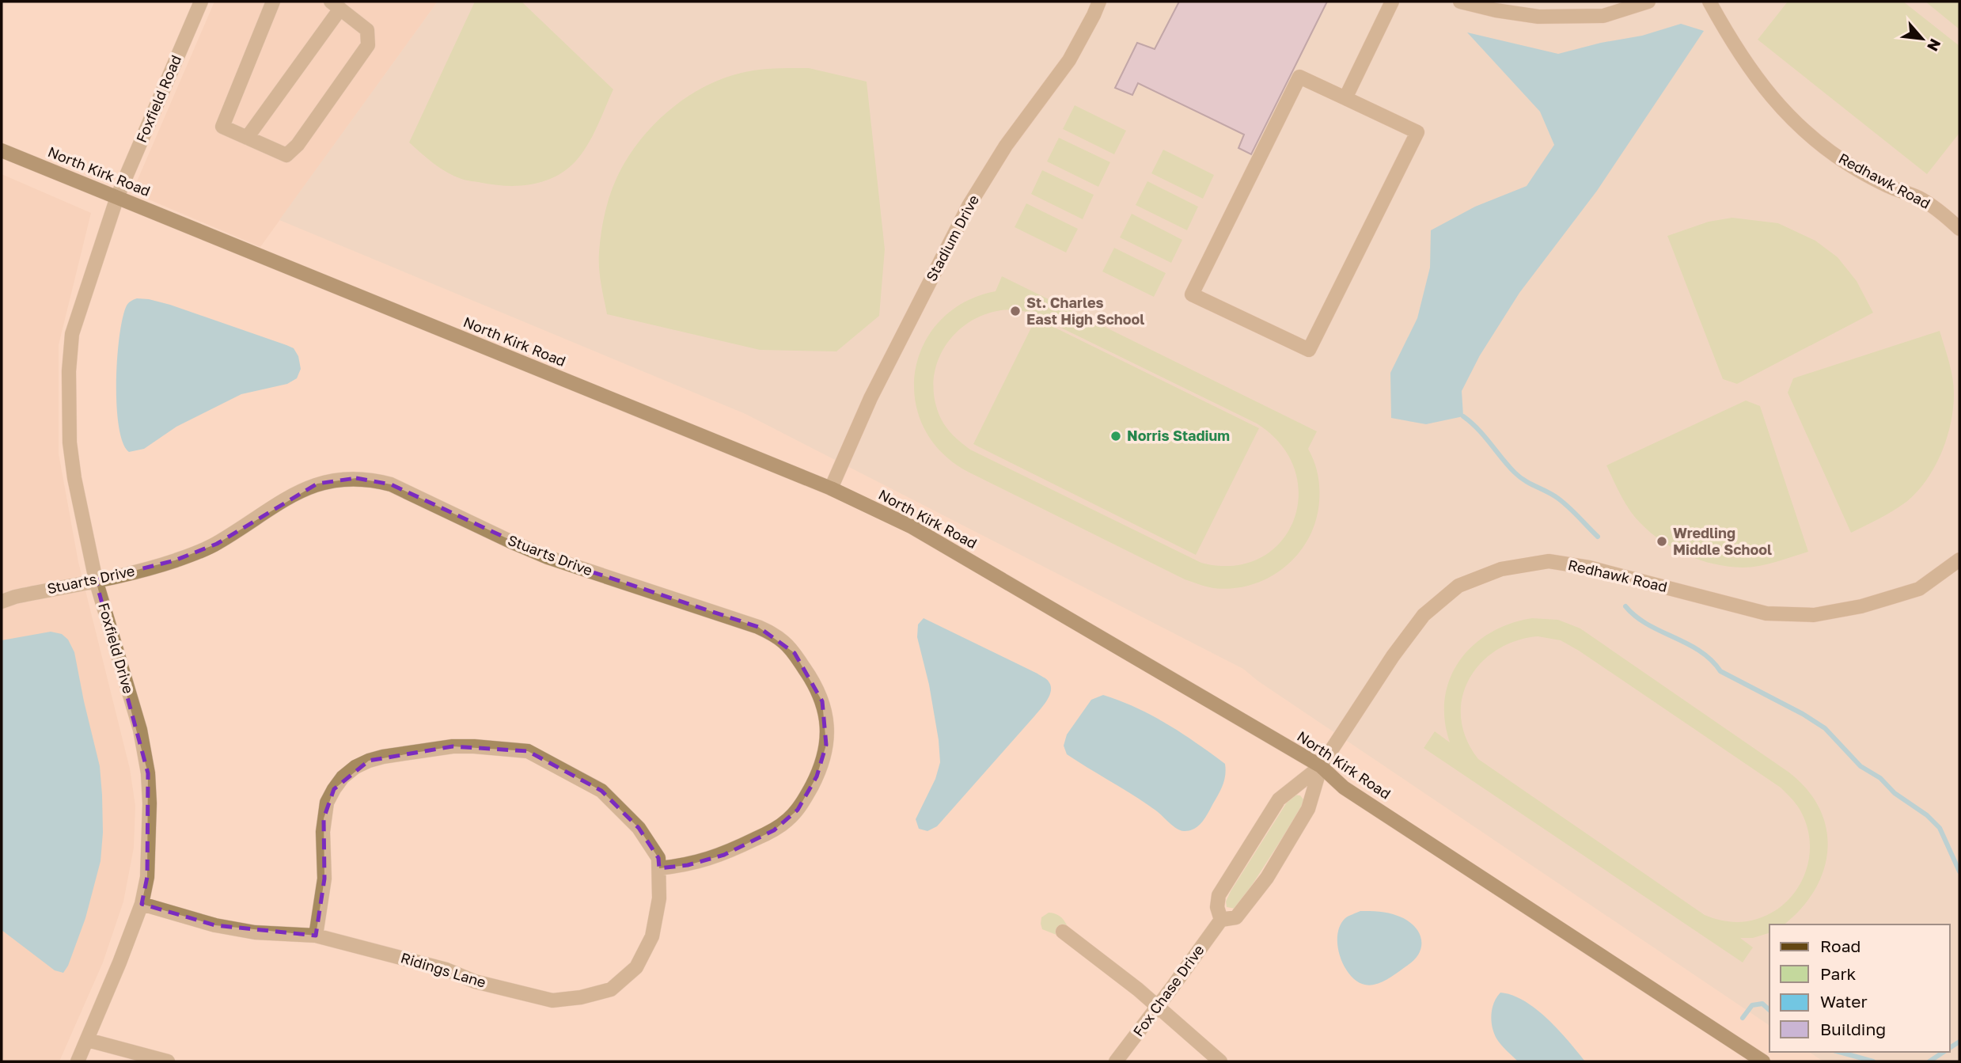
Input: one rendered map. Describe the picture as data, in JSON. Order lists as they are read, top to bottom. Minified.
{"streets":{"main road":["North Kirk Road"],"street":["Foxfield Road","Redhawk Road","Stadium Drive","Stuarts Drive","Foxfield Drive","Ridings Lane","Fox Chase Drive"]},"crossings":[["Foxfield Road","North Kirk Road"],["Foxfield Road","Foxfield Drive"],["North Kirk Road","Redhawk Road"],["North Kirk Road","Stadium Drive"],["North Kirk Road","Foxfield Drive"],["North Kirk Road","Fox Chase Drive"],["Redhawk Road","Fox Chase Drive"],["Stuarts Drive","Foxfield Drive"],["Stuarts Drive","Ridings Lane"],["Foxfield Drive","Ridings Lane"]],"places":["St. Charles East High School","Norris Stadium","Wredling Middle School"],"legend":["Road","Park","Water","Building"],"north":"bottom right"}
